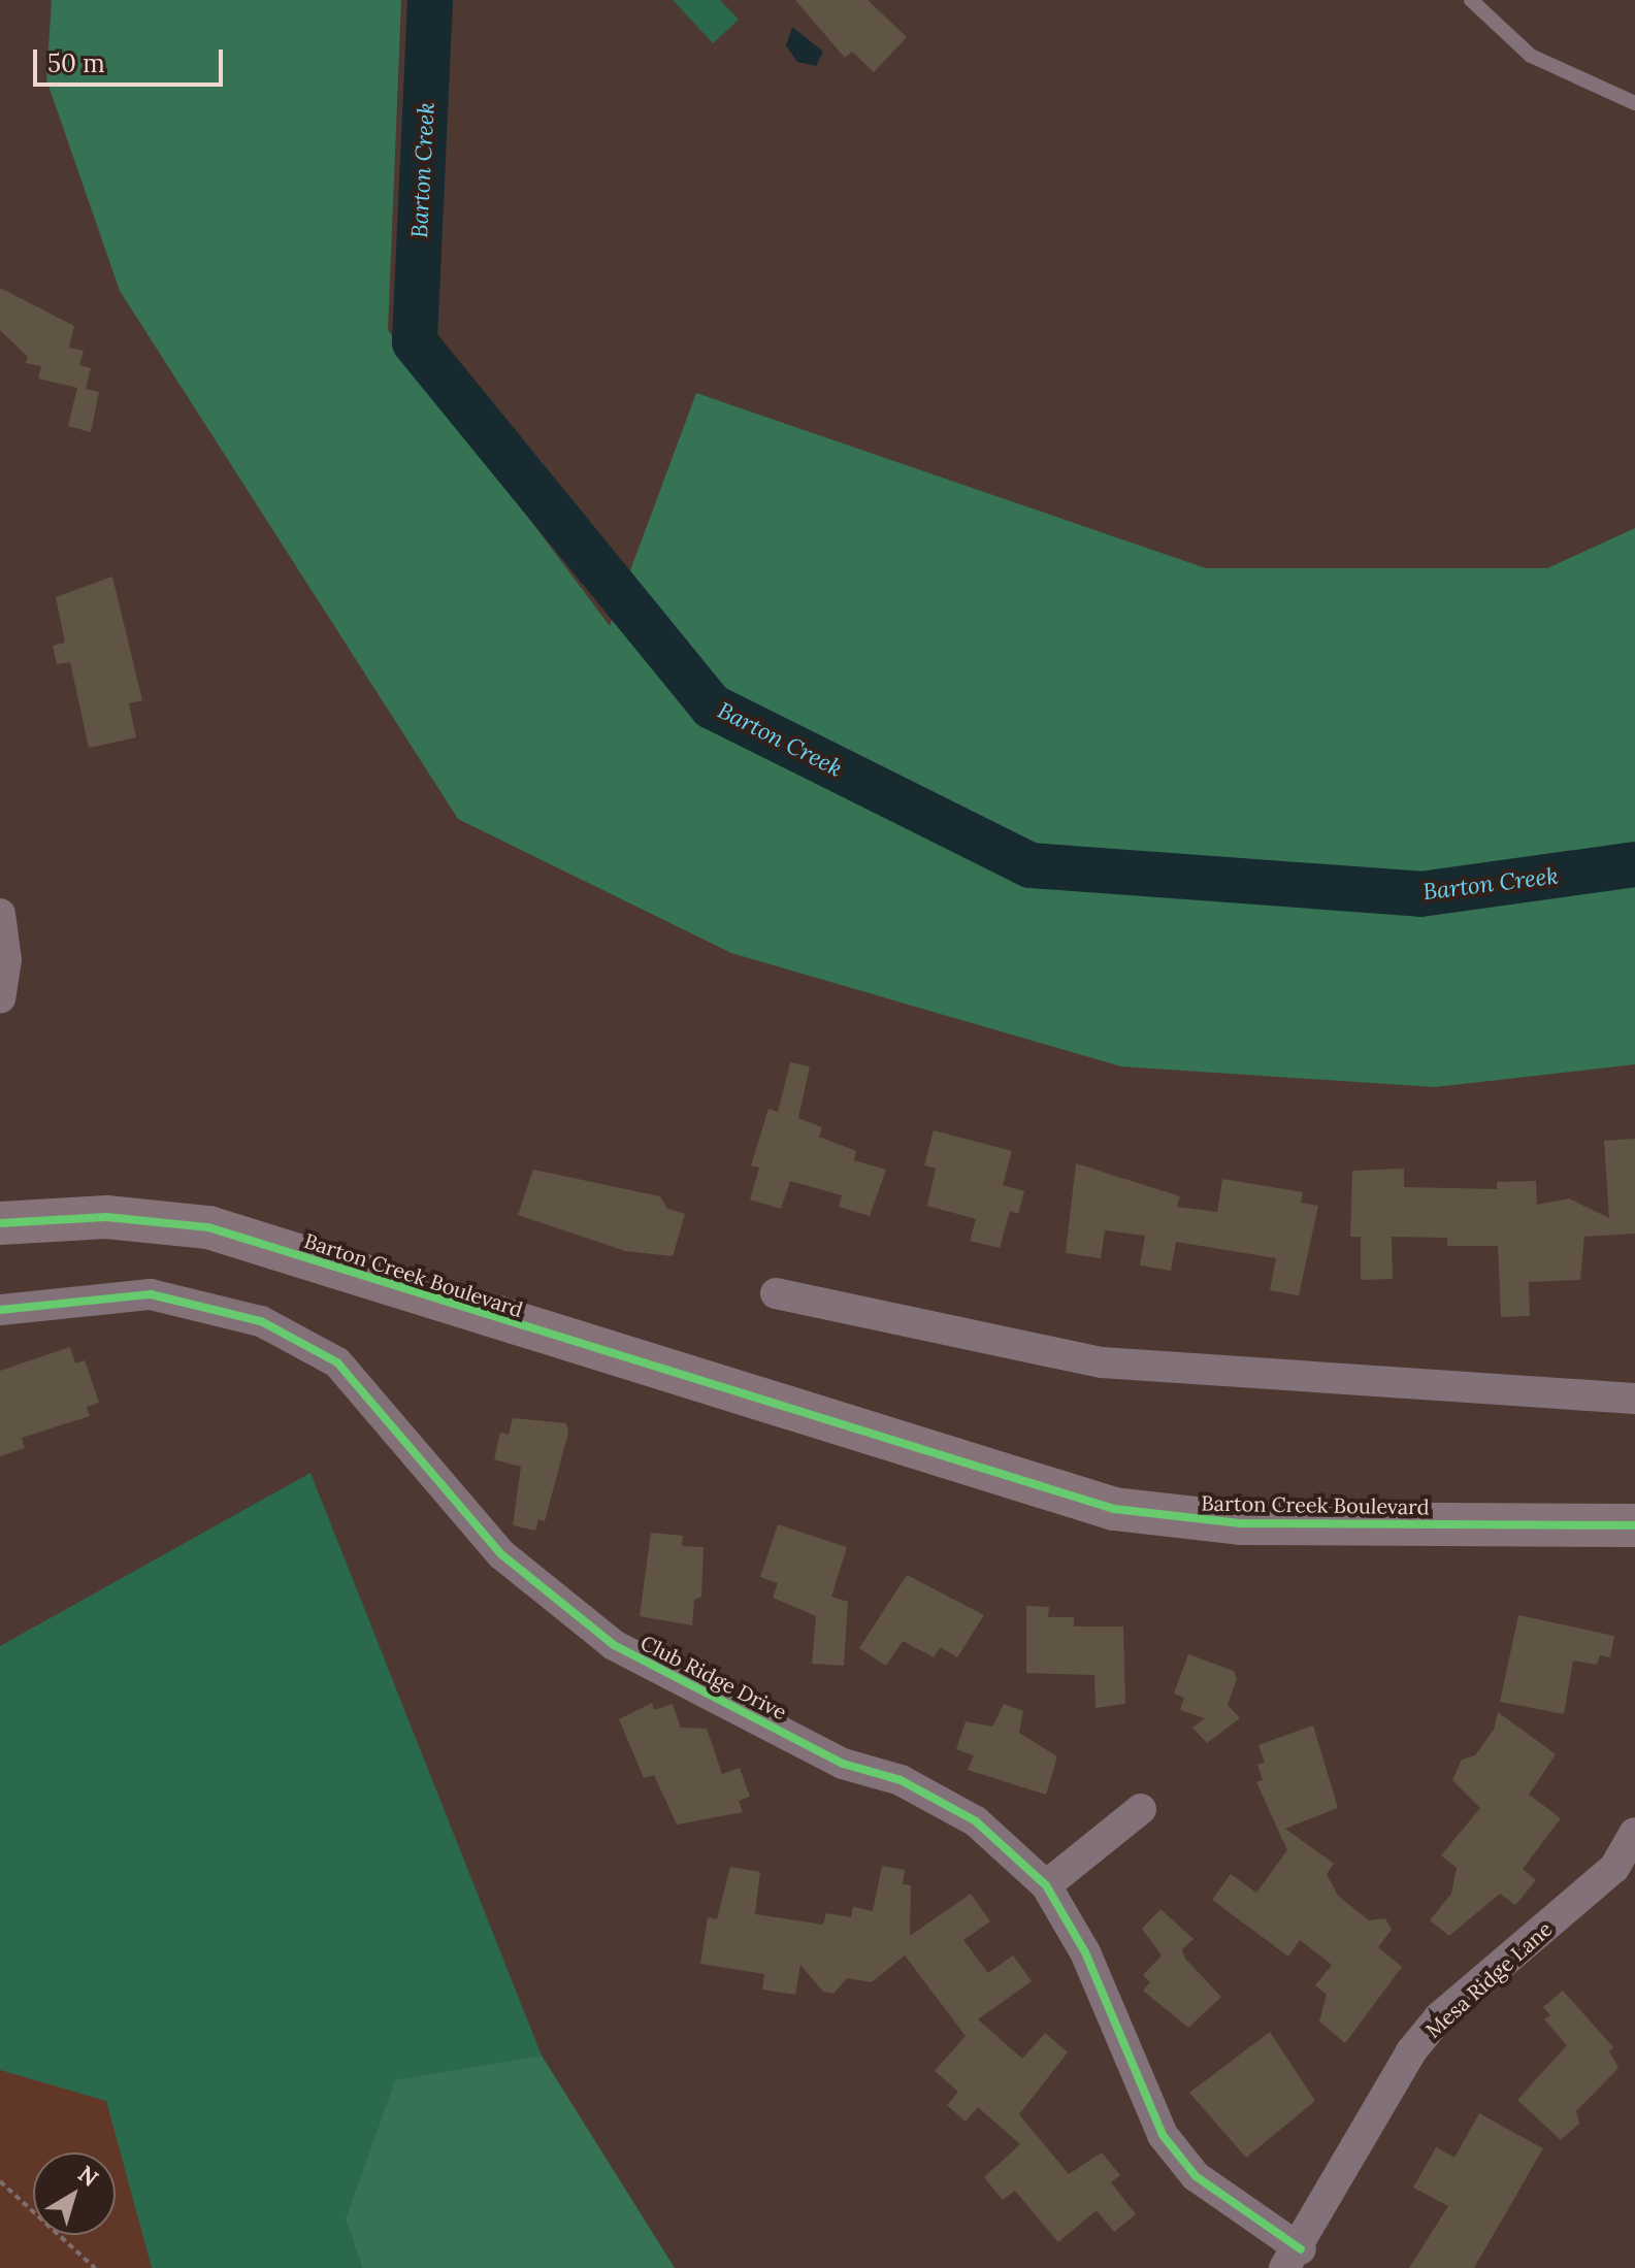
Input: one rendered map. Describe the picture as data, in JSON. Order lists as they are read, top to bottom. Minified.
{"streets":{"street":["Barton Creek Boulevard","Club Ridge Drive","Mesa Ridge Lane"]},"crossings":[["Club Ridge Drive","Mesa Ridge Lane"]],"water":["Barton Creek"],"scale_bar":"50 m","north":"top right"}
